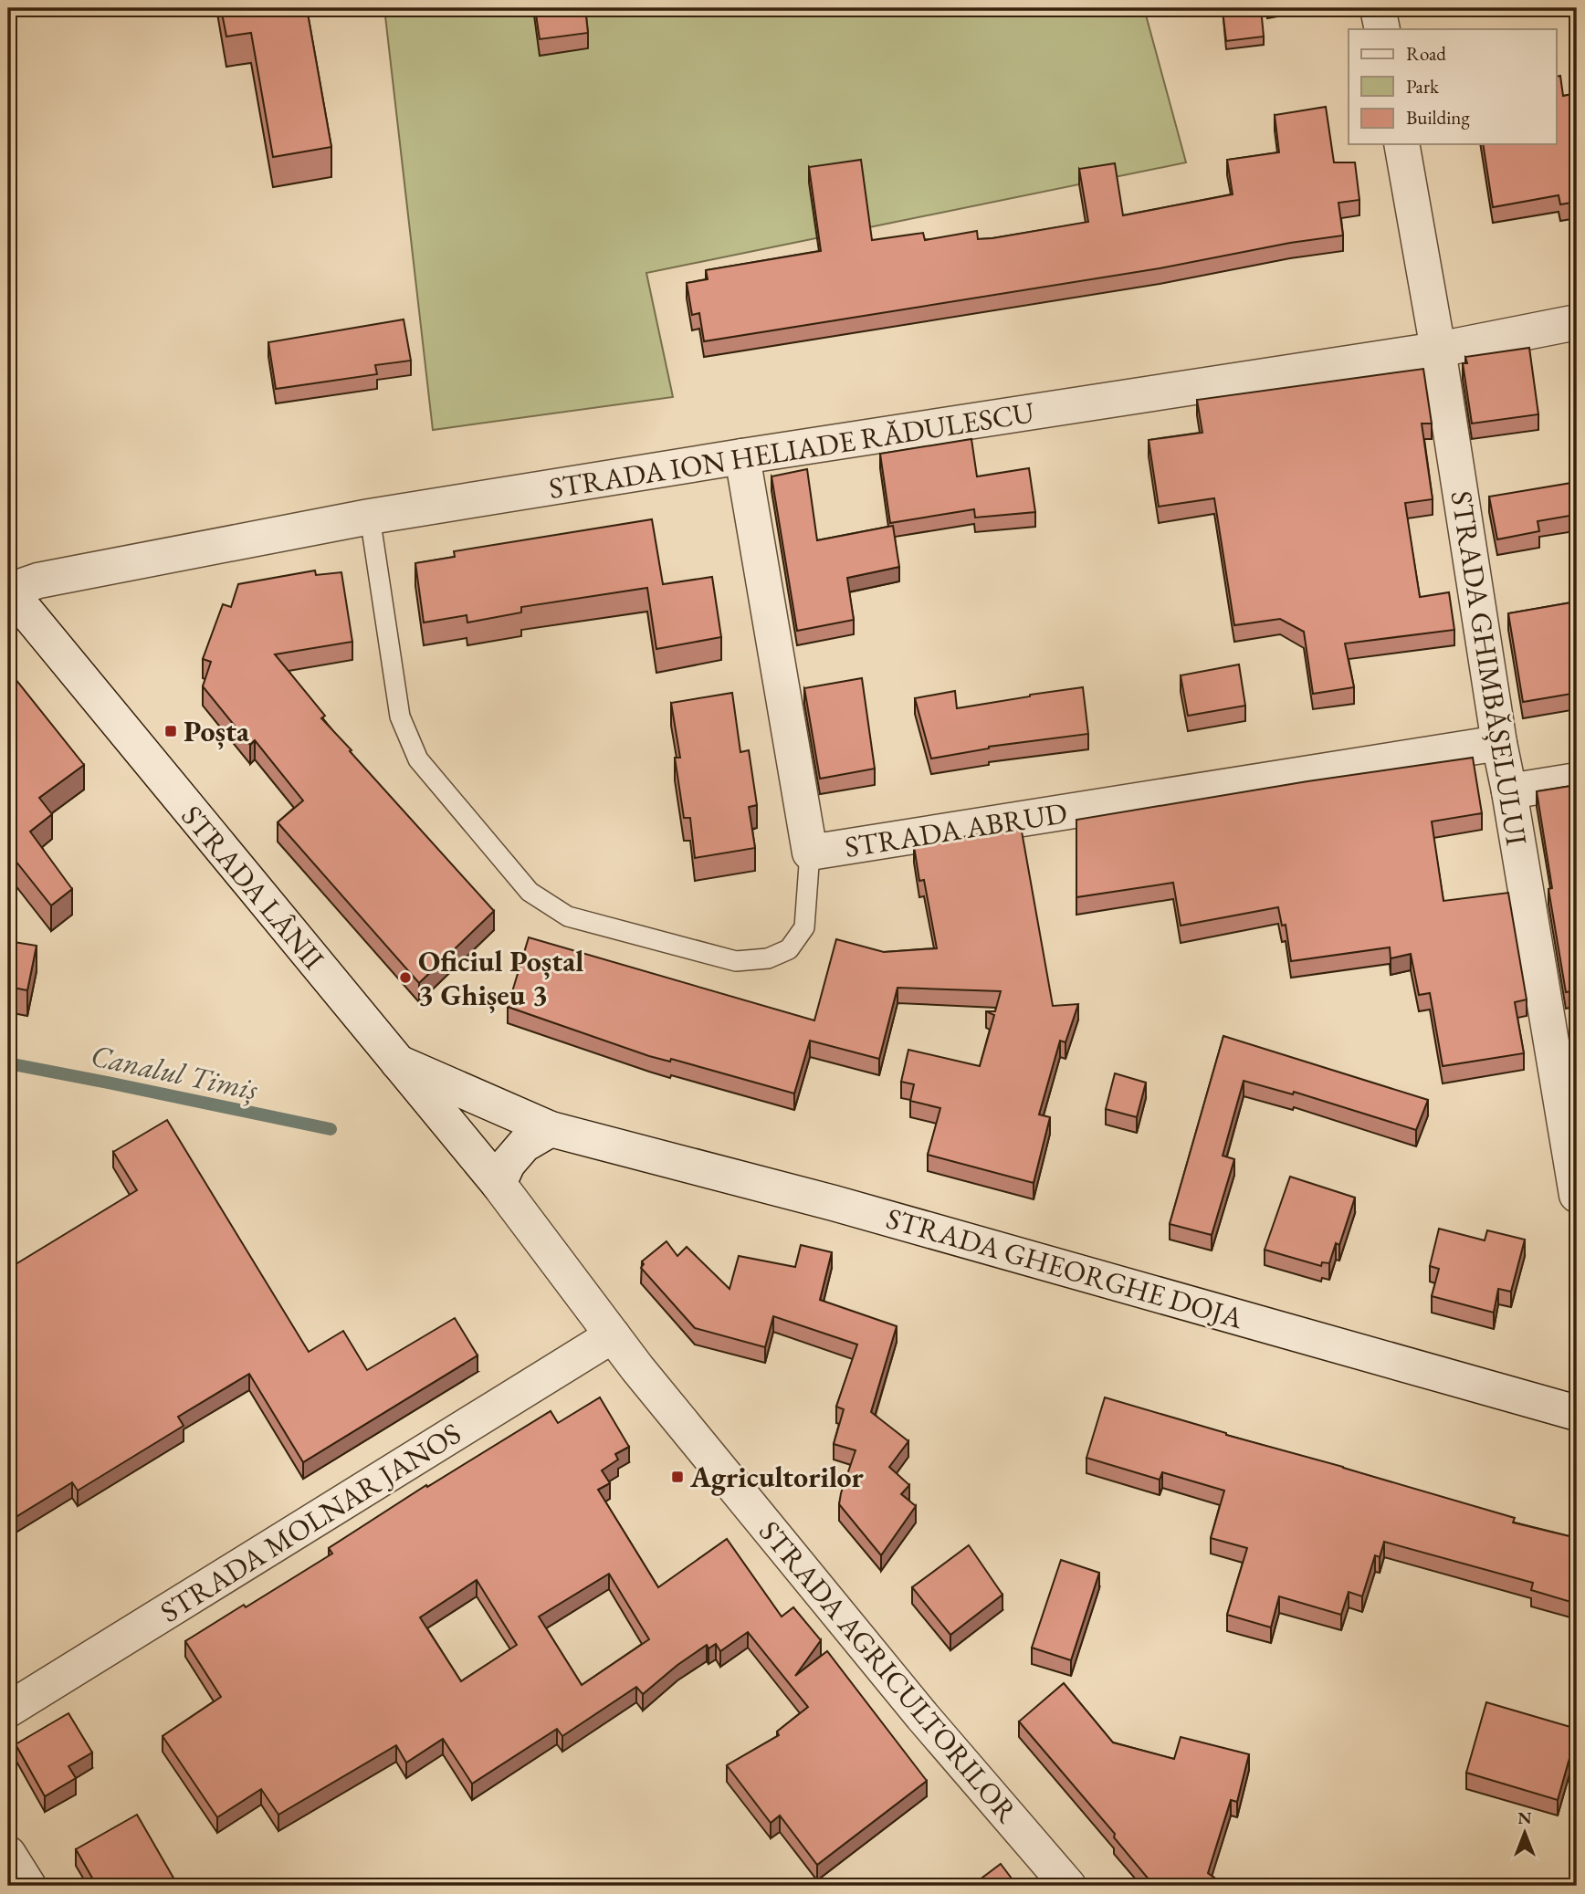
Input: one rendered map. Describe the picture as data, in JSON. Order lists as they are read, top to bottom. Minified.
{"streets":{"street":["STRADA ION HELIADE RĂDULESCU","STRADA GHIMBĂȘELULUI","STRADA ABRUD","STRADA LÂNII","STRADA GHEORGHE DOJA","STRADA MOLNAR JANOS","STRADA AGRICULTORILOR"]},"crossings":[["STRADA ION HELIADE RĂDULESCU","STRADA GHIMBĂȘELULUI"],["STRADA ION HELIADE RĂDULESCU","STRADA ABRUD"],["STRADA ION HELIADE RĂDULESCU","STRADA LÂNII"],["STRADA GHIMBĂȘELULUI","STRADA ABRUD"],["STRADA LÂNII","STRADA GHEORGHE DOJA"],["STRADA LÂNII","STRADA AGRICULTORILOR"],["STRADA MOLNAR JANOS","STRADA AGRICULTORILOR"]],"water":["Canalul Timiș"],"places":{"transit":["Poșta","Agricultorilor"],"other":["Oficiul Poștal 3 Ghișeu 3"]},"legend":["Road","Park","Building"],"north":"top"}
